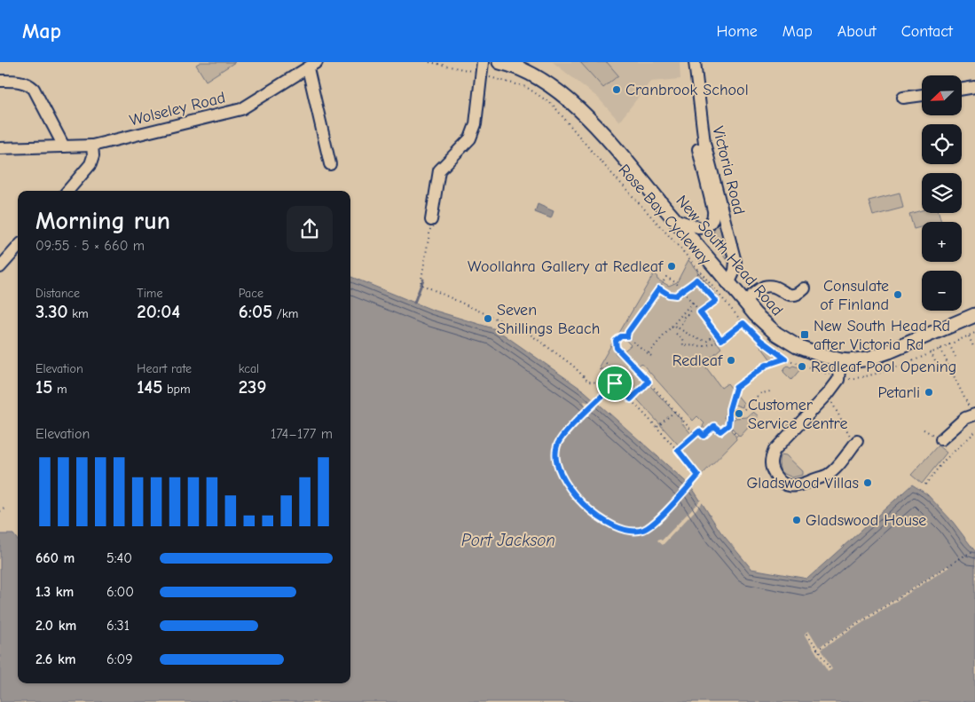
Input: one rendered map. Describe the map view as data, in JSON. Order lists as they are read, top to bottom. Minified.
{"streets":{"main road":["New South Head Road"],"street":["Wolseley Road","Victoria Road"],"path":["Rose Bay Cycleway"]},"crossings":[["Victoria Road","New South Head Road"]],"water":["Port Jackson"],"places":{"other":["Cranbrook School","Woollahra Gallery at Redleaf","Consulate of Finland","Seven Shillings Beach","Redleaf","Redleaf Pool Opening","Petarli","Customer Service Centre","Gladswood Villas","Gladswood House"],"transit":["New South Head Rd after Victoria Rd"]},"north":"bottom left","page":{"header":"Map","nav":["Home","Map","About","Contact"],"map_buttons":["+","−"],"heading":["Morning run","09:55 · 5 × 660 m"],"stats":[["Distance","3.30 km"],["Time","20:04"],["Pace","6:05 /km"],["Elevation","15 m"],["Heart rate","145 bpm"],["kcal","239"]],"chart":["Elevation","174–177 m"],"list":[{"name":"660 m","note":"5:40"},{"name":"1.3 km","note":"6:00"},{"name":"2.0 km","note":"6:31"},{"name":"2.6 km","note":"6:09"}]}}
